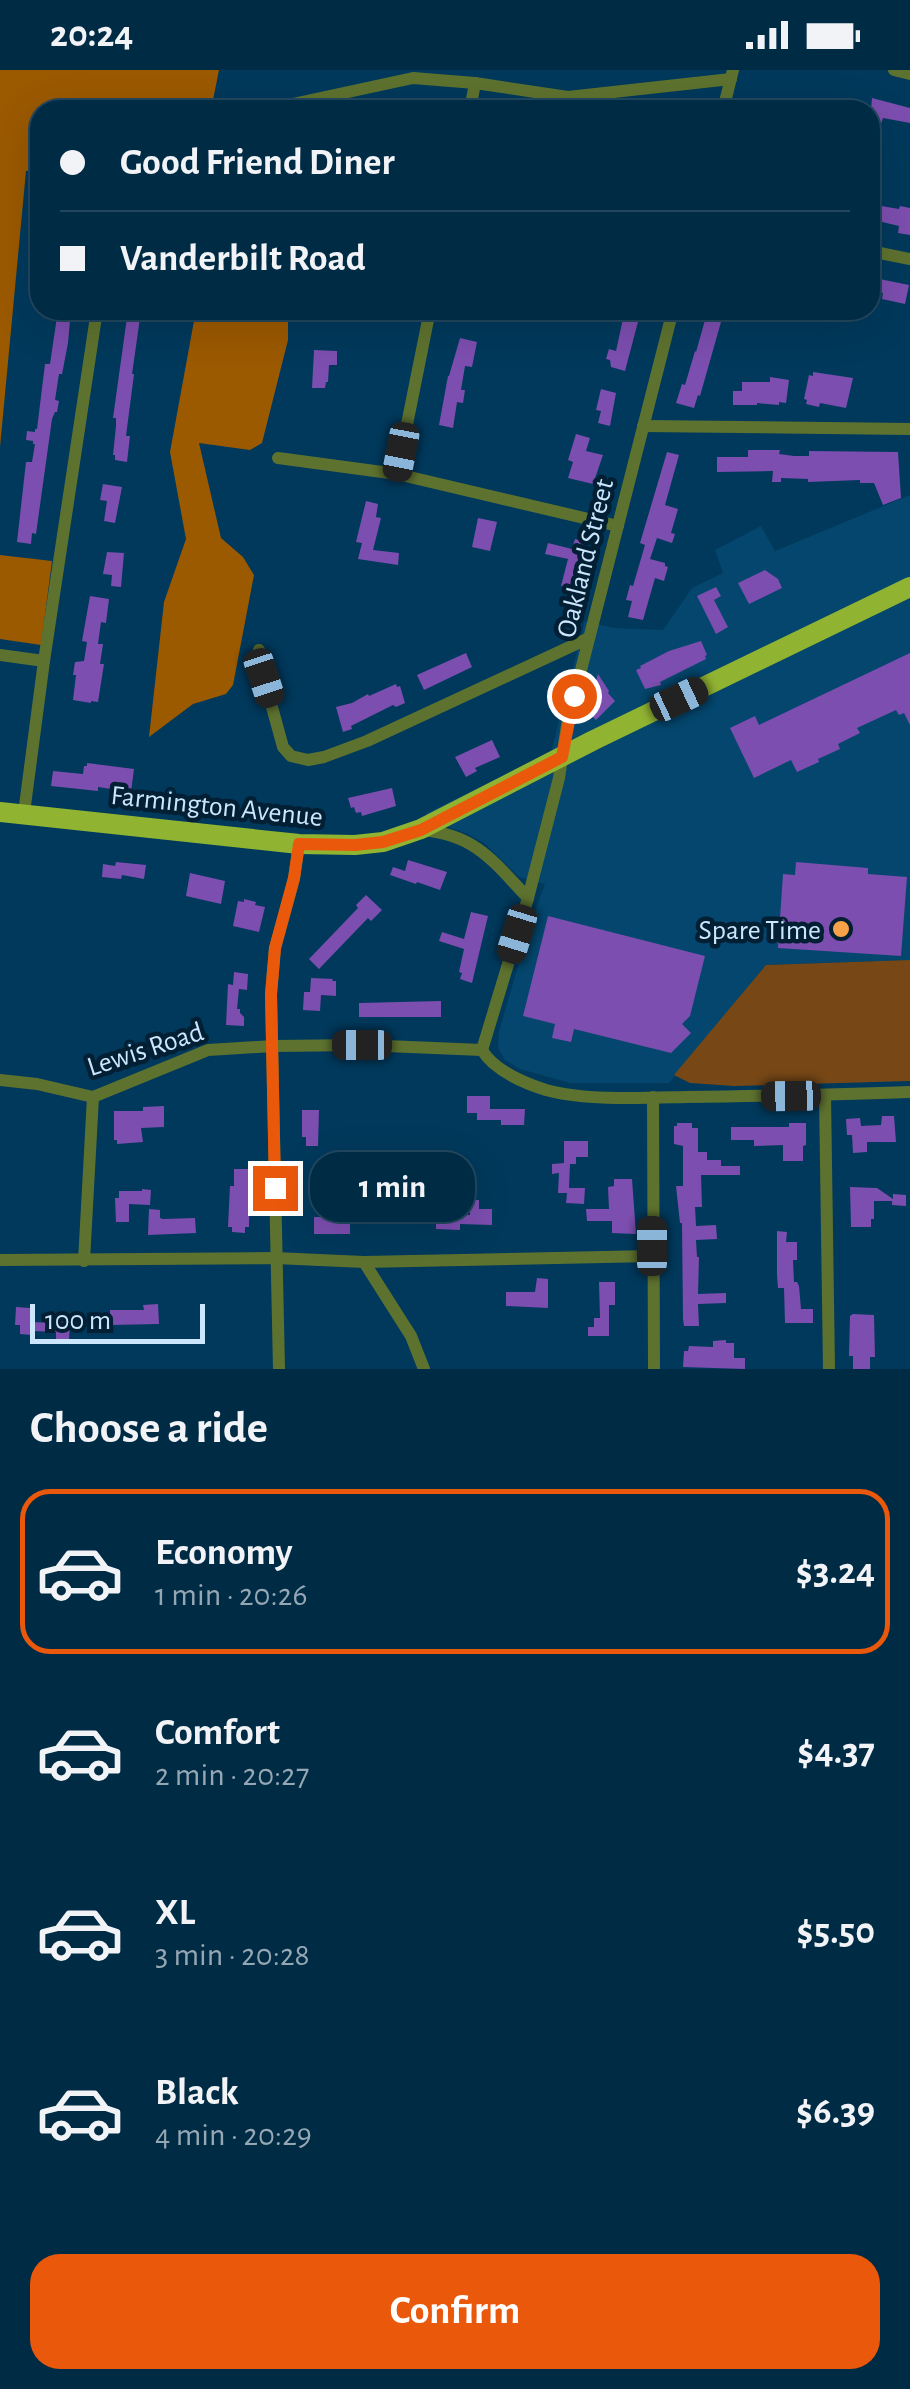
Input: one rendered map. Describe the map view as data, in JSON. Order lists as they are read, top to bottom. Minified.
{"streets":{"highway":["Farmington Avenue"],"street":["Oakland Street","Lewis Road"]},"crossings":[["Oakland Street","Farmington Avenue"],["Oakland Street","Lewis Road"]],"places":["Spare Time"],"scale_bar":"100 m","page":{"status":"20:24","banner":["Good Friend Diner","Vanderbilt Road"],"bubble":"1 min","scale":"100 m","heading":"Choose a ride","list":[{"name":"Economy","note":"1 min · 20:26","value":"$3.24"},{"name":"Comfort","note":"2 min · 20:27","value":"$4.37"},{"name":"XL","note":"3 min · 20:28","value":"$5.50"},{"name":"Black","note":"4 min · 20:29","value":"$6.39"}],"buttons":"Confirm"}}
